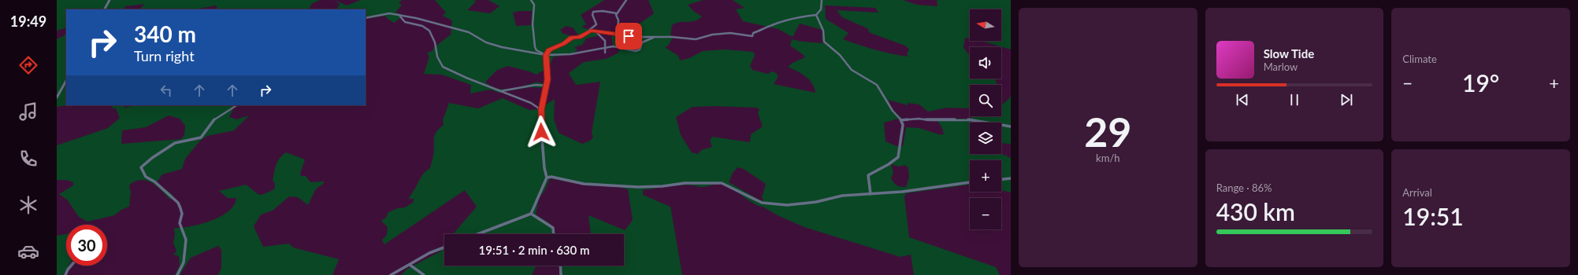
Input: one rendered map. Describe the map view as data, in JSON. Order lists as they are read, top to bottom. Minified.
{"north":"left","page":{"tabs":"19:49","tile":[["29","km/h"],"Climate",["Range · 86%","430 km"],["Arrival","19:51"]],"map_buttons":["+","−"],"turn":["340 m","Turn right"],"song":["Slow Tide","Marlow"],"heat":["−","19°","+"],"limit":"30","trip":"19:51 · 2 min · 630 m"}}
